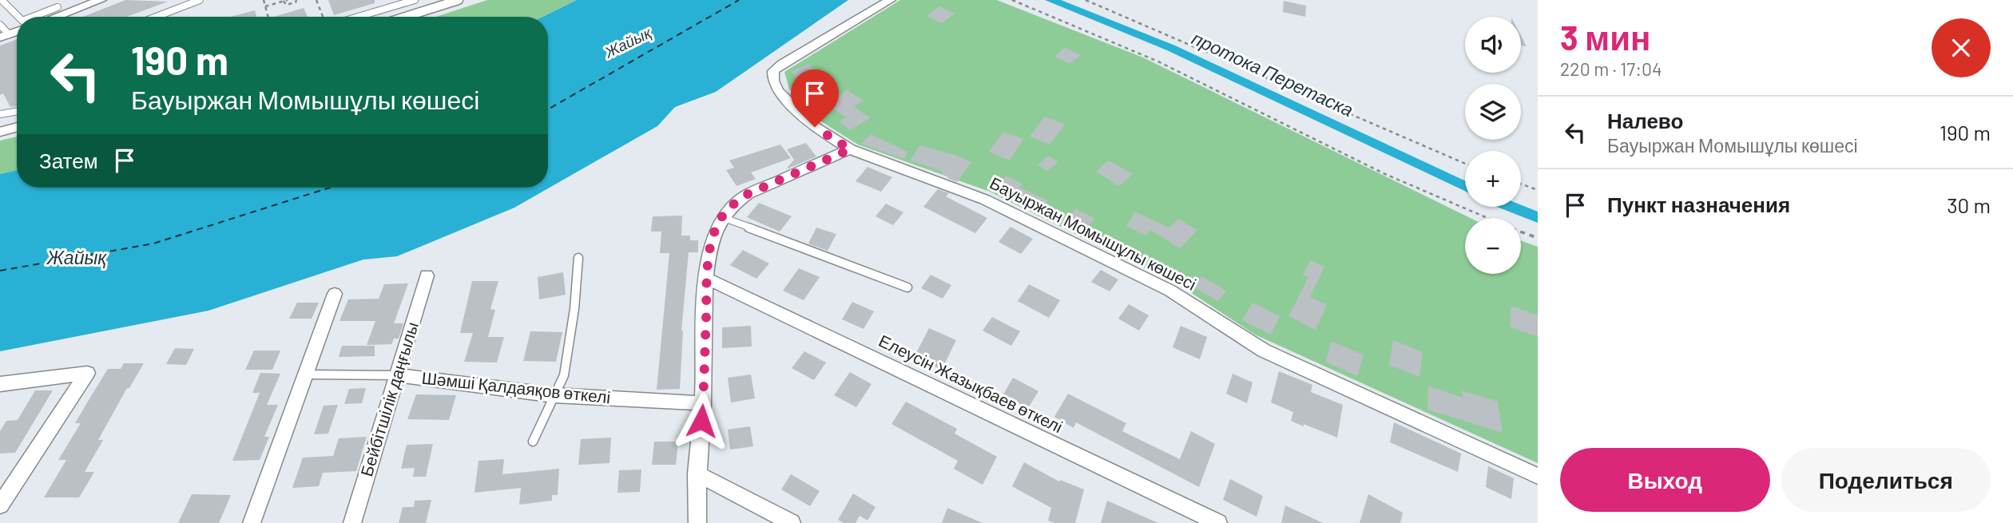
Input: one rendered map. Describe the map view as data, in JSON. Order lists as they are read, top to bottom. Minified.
{"streets":{"street":["Бауыржан Момышұлы көшесі","Елеусін Жазықбаев өткелі","Шәмші Қалдаяқов өткелі","Бейбітшілік даңғылы"]},"crossings":[["Шәмші Қалдаяқов өткелі","Бейбітшілік даңғылы"]],"water":["Жайық","протока Перетаска"],"page":{"heading":["3 мин","220 m · 17:04"],"map_buttons":["+","−"],"turn":["190 m","Бауыржан Момышұлы көшесі"],"list":[{"name":"Налево","note":"Бауыржан Момышұлы көшесі","value":"190 m"},{"name":"Пункт назначения","value":"30 m"}],"then":"Затем","buttons":["Выход","Поделиться"]}}
